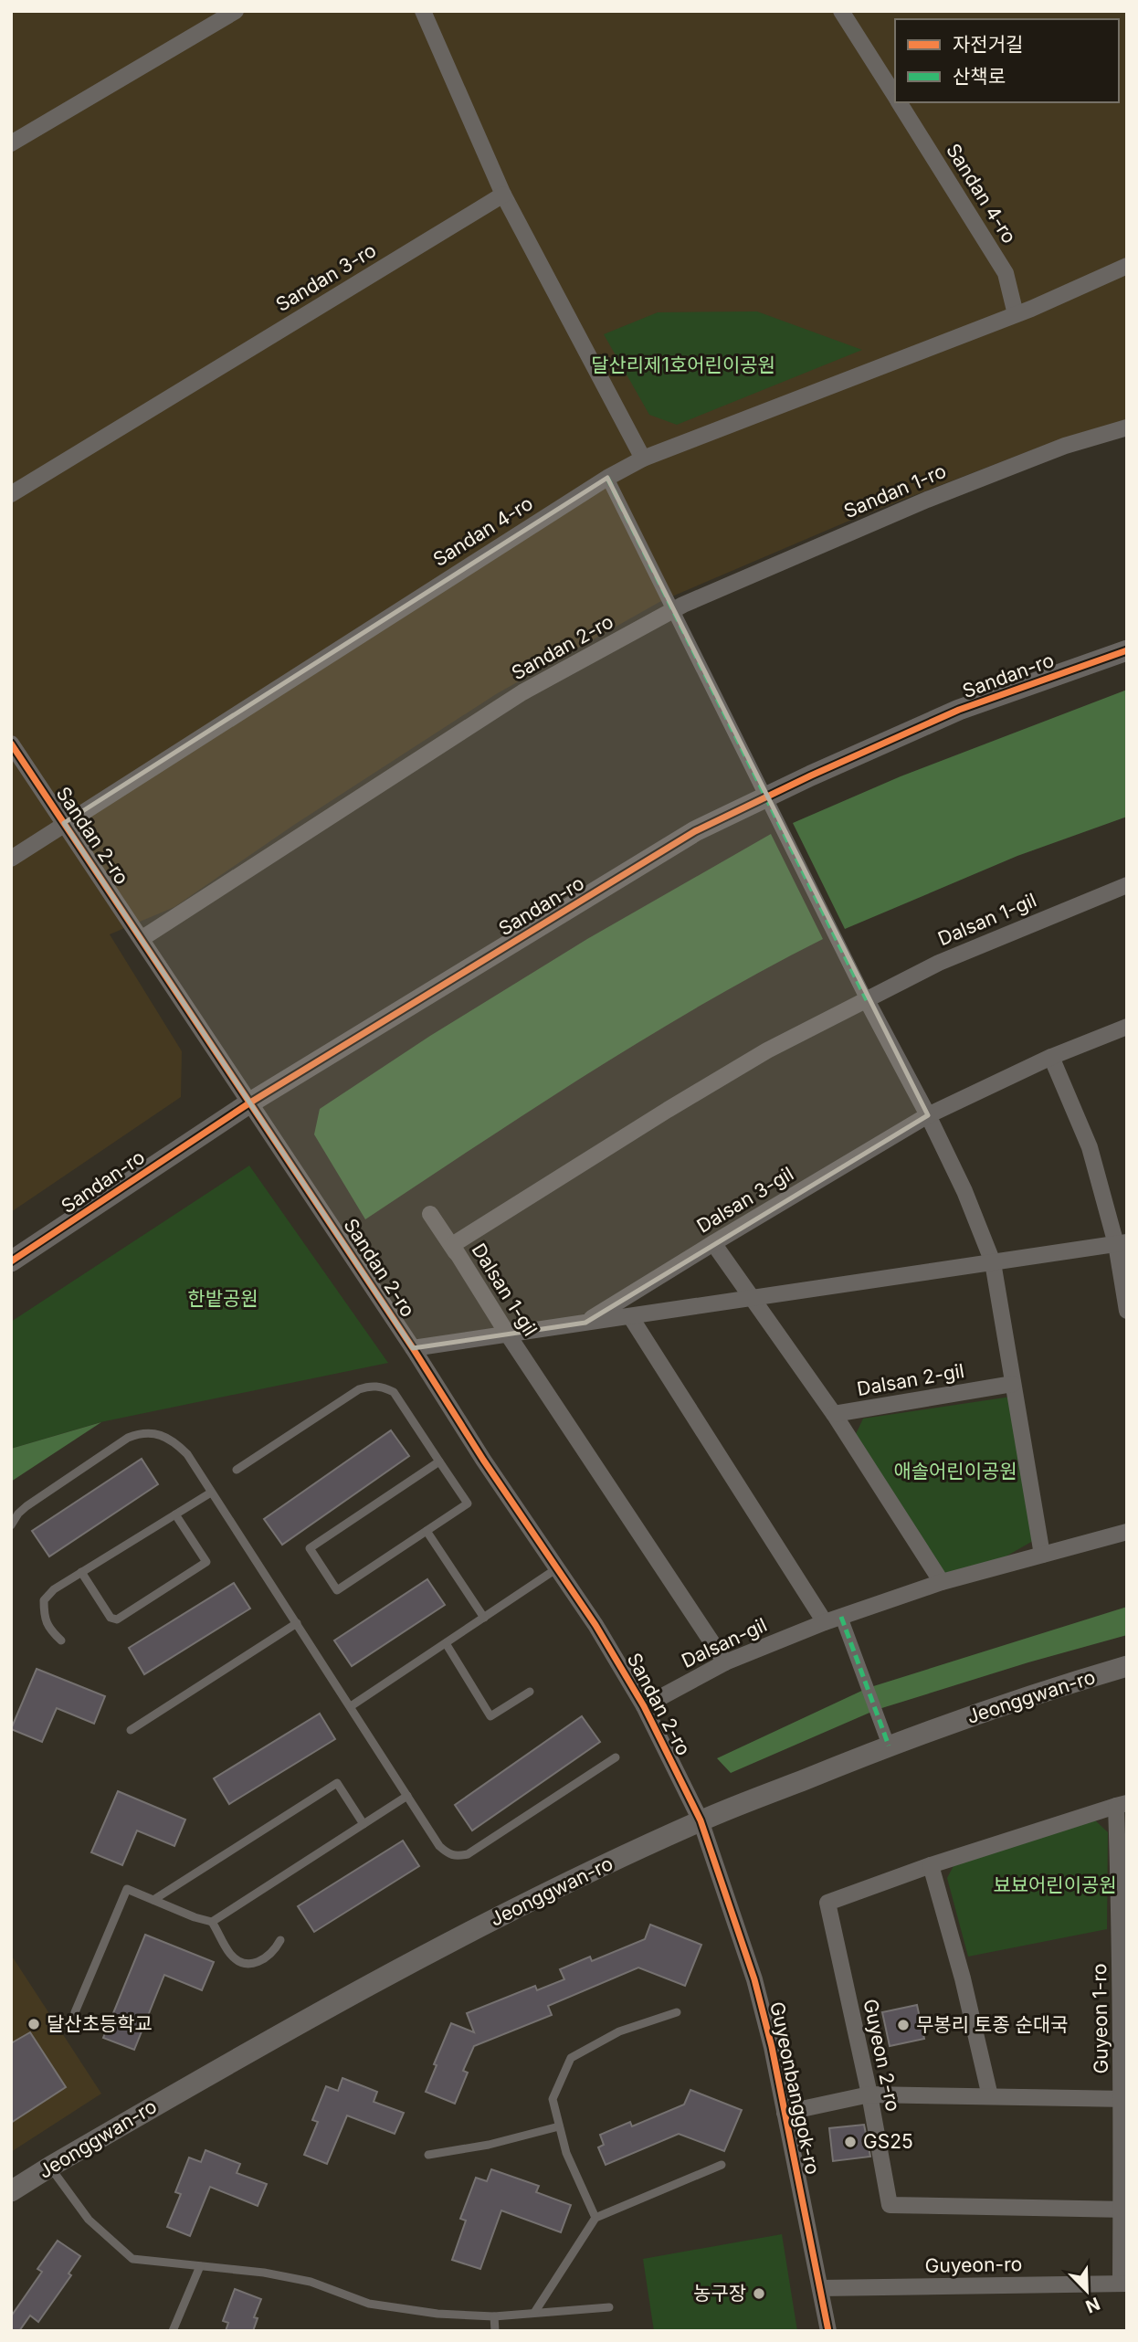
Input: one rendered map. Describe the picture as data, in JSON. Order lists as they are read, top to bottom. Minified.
{"streets":{"street":["Sandan 4-ro","Sandan 3-ro","Sandan 1-ro","Sandan 2-ro","Sandan-ro","Dalsan 1-gil","Dalsan 3-gil","Dalsan 2-gil","Dalsan-gil","Jeonggwan-ro","Guyeon 1-ro","Guyeon 2-ro","Guyeonbanggok-ro","Guyeon-ro"]},"crossings":[["Sandan 4-ro","Sandan 2-ro"],["Sandan 1-ro","Sandan 2-ro"],["Sandan 2-ro","Sandan-ro"],["Sandan 2-ro","Dalsan-gil"],["Sandan 2-ro","Jeonggwan-ro"],["Sandan 2-ro","Guyeonbanggok-ro"],["Dalsan 1-gil","Dalsan-gil"],["Dalsan 3-gil","Dalsan 2-gil"],["Jeonggwan-ro","Guyeonbanggok-ro"],["Guyeon 1-ro","Guyeon 2-ro"],["Guyeon 1-ro","Guyeonbanggok-ro"],["Guyeonbanggok-ro","Guyeon-ro"]],"parks":["달산리제1호어린이공원","한밭공원","애솔어린이공원","뵤뵤어린이공원"],"places":["달산초등학교","무봉리 토종 순대국","GS25","농구장"],"legend":["자전거길","산책로"],"north":"bottom right"}
